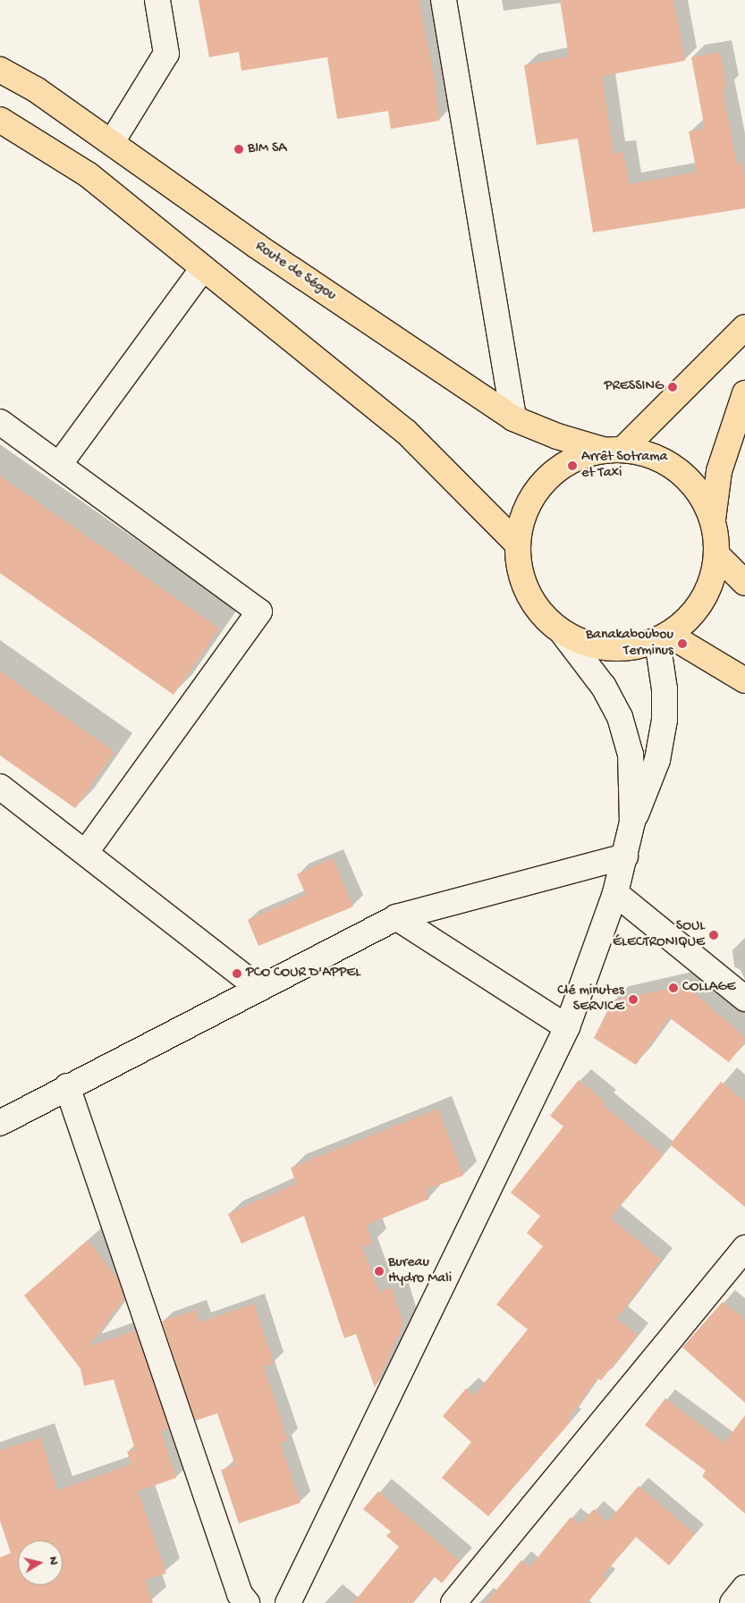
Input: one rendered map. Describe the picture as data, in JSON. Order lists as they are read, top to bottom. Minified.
{"streets":{"main road":["Route de Ségou"]},"places":["BIM SA","PRESSING","Arrêt Sotrama et Taxi","Banakaboubou Terminus","SOUL ÉLECTRONIQUE","PCO COUR D'APPEL","COLLAGE","Clé minutes SERVICE","Bureau Hydro Mali"],"north":"right"}
